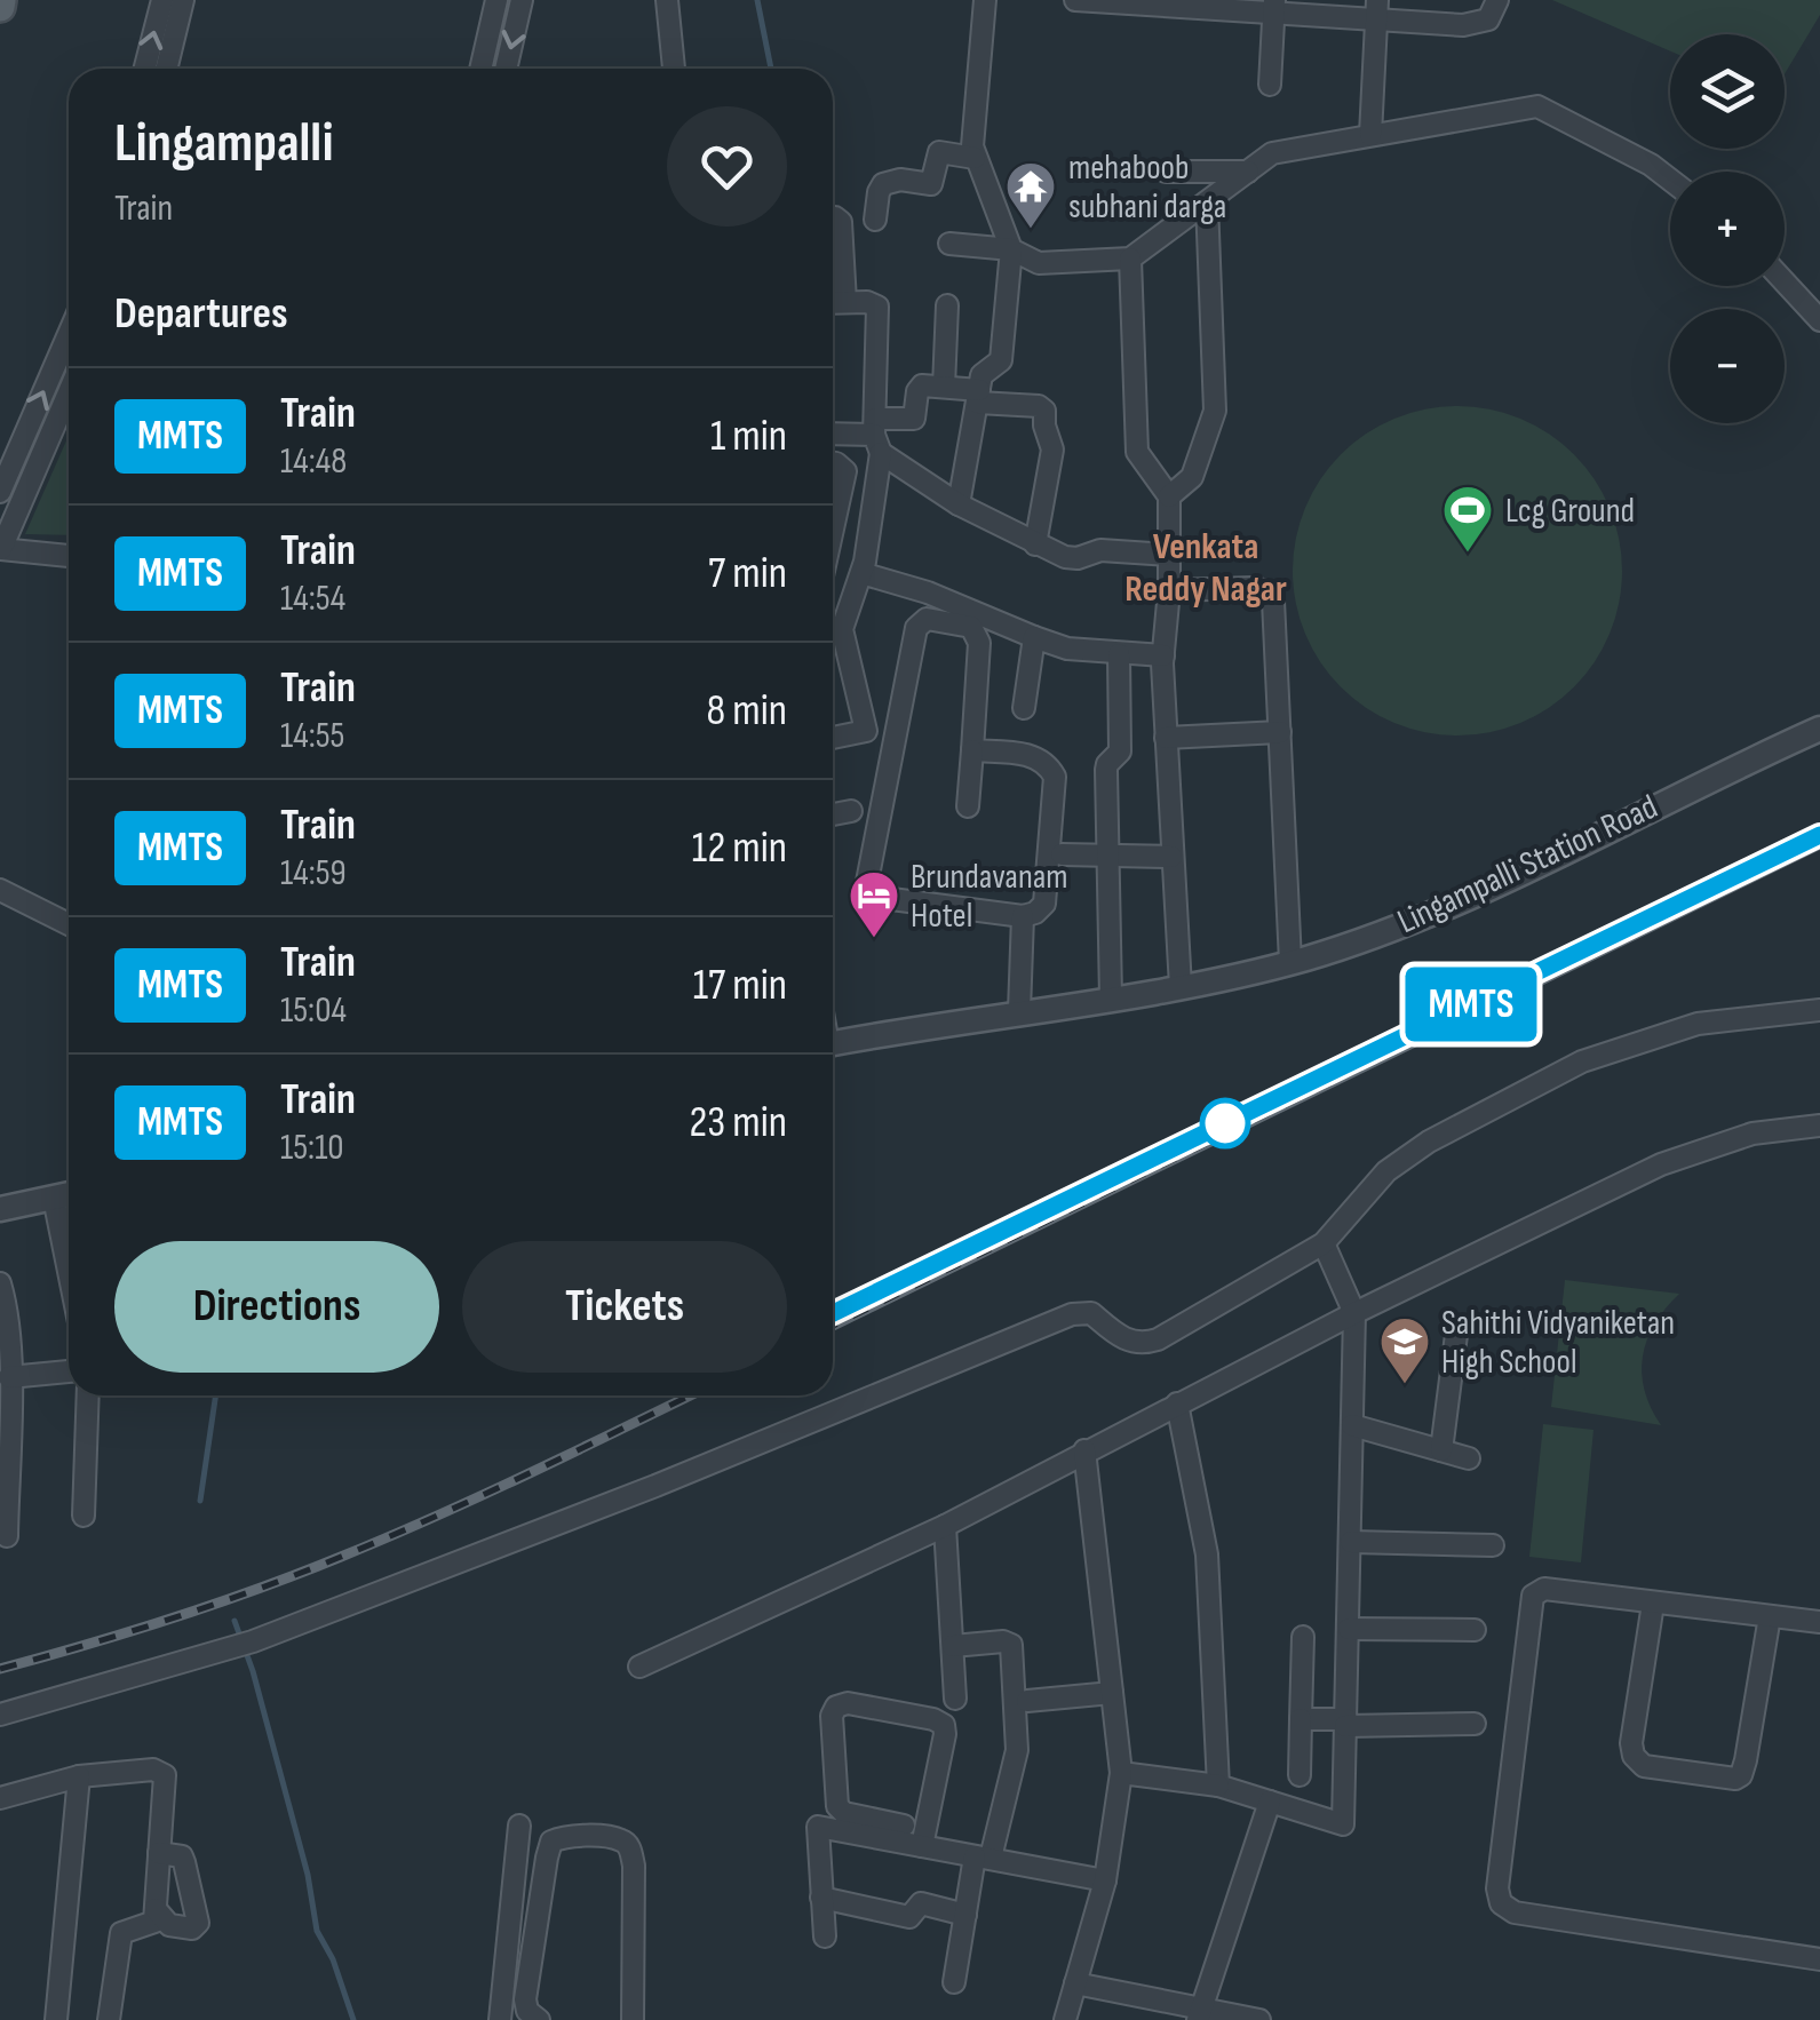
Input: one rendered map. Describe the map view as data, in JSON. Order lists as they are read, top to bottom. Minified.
{"streets":{"street":["Lingampalli Station Road"]},"districts":["Venkata Reddy Nagar"],"places":{"temple":["mehaboob subhani darga"],"sports":["Lcg Ground"],"hotel":["Brundavanam Hotel"],"school or university":["Sahithi Vidyaniketan High School"]},"page":{"on_map":"MMTS","map_buttons":["+","−"],"heading":[["Lingampalli","Train"],"Departures"],"list":[{"mark":"MMTS","name":"Train","note":"14:48","value":"1 min"},{"mark":"MMTS","name":"Train","note":"14:54","value":"7 min"},{"mark":"MMTS","name":"Train","note":"14:55","value":"8 min"},{"mark":"MMTS","name":"Train","note":"14:59","value":"12 min"},{"mark":"MMTS","name":"Train","note":"15:04","value":"17 min"},{"mark":"MMTS","name":"Train","note":"15:10","value":"23 min"}],"buttons":["Directions","Tickets"]}}
